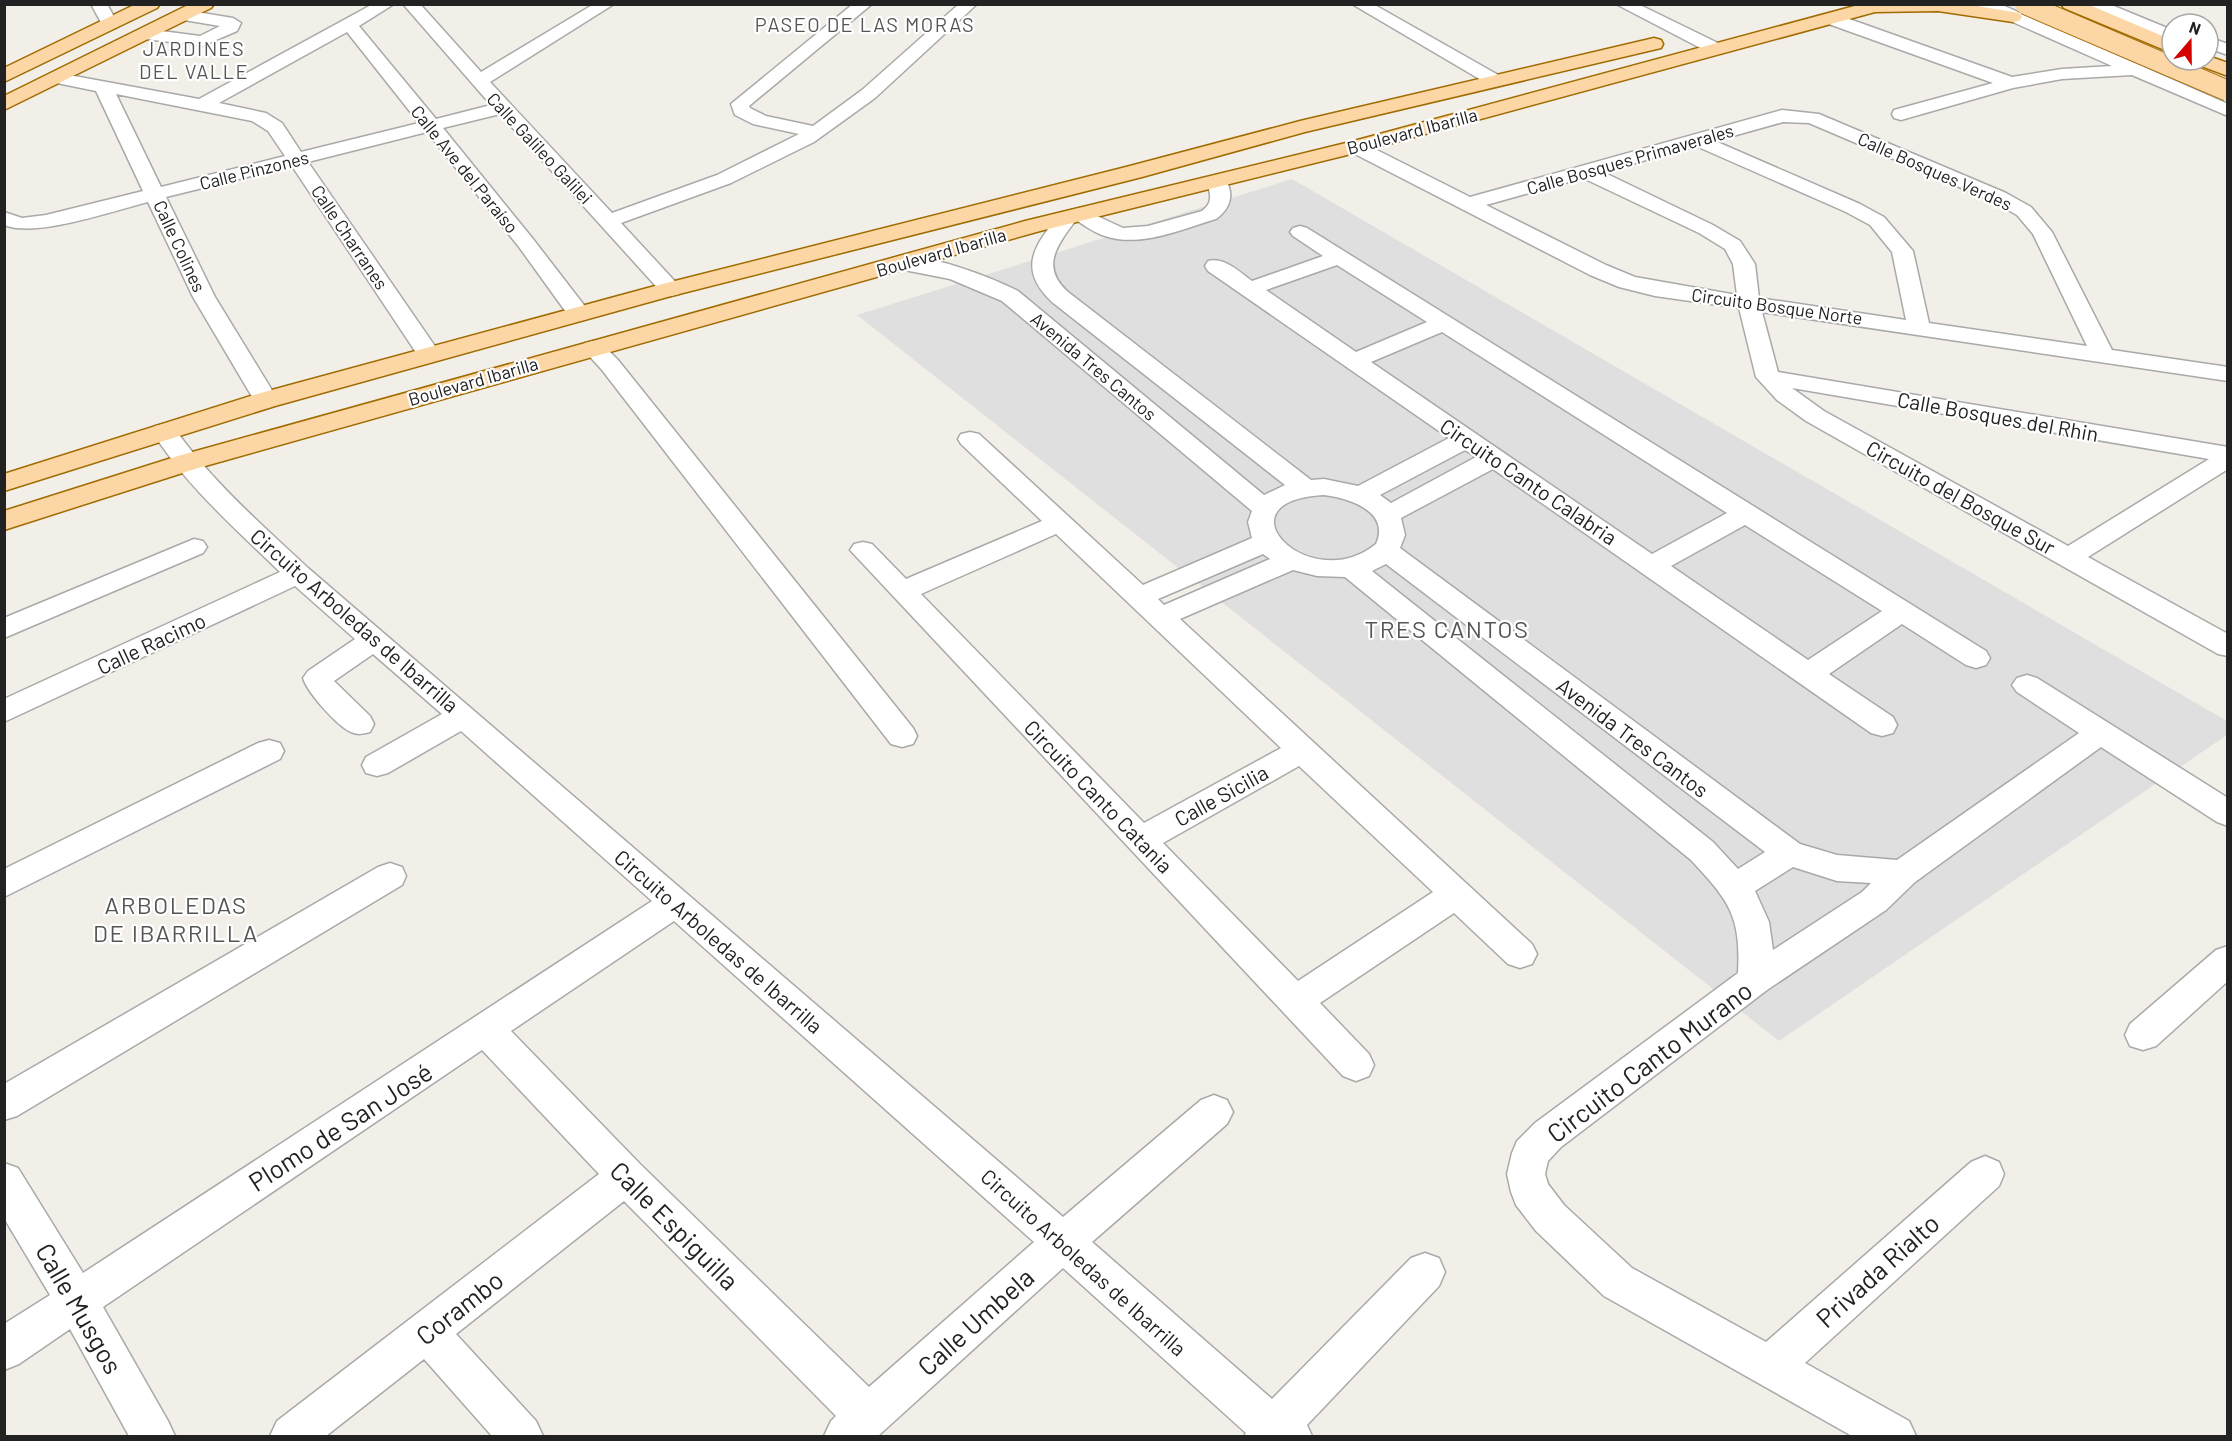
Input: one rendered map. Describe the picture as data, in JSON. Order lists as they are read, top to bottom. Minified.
{"streets":{"main road":["Boulevard Ibarilla"],"street":["Calle Galileo Galilei","Calle Bosques Primaverales","Calle Ave del Paraíso","Calle Pinzones","Calle Bosques Verdes","Calle Charranes","Calle Colines","Circuito Bosque Norte","Avenida Tres Cantos","Calle Bosques del Rhin","Circuito Canto Calabria","Circuito del Bosque Sur","Circuito Arboledas de Ibarrilla","Calle Racimo","Calle Sicilia","Circuito Canto Catania","Circuito Canto Murano","Plomo de San José","Calle Espiguilla","Privada Rialto","Corambo","Calle Musgos","Calle Umbela"]},"crossings":[["Boulevard Ibarilla","Calle Galileo Galilei"],["Boulevard Ibarilla","Calle Ave del Paraíso"],["Boulevard Ibarilla","Calle Charranes"],["Boulevard Ibarilla","Calle Colines"],["Boulevard Ibarilla","Circuito Bosque Norte"],["Boulevard Ibarilla","Avenida Tres Cantos"],["Boulevard Ibarilla","Circuito Arboledas de Ibarrilla"],["Calle Galileo Galilei","Calle Pinzones"],["Calle Bosques Primaverales","Calle Bosques Verdes"],["Calle Bosques Primaverales","Circuito Bosque Norte"],["Calle Bosques Primaverales","Circuito del Bosque Sur"],["Calle Ave del Paraíso","Calle Pinzones"],["Calle Pinzones","Calle Charranes"],["Calle Pinzones","Calle Colines"],["Calle Bosques Verdes","Circuito Bosque Norte"],["Calle Charranes","Calle Colines"],["Circuito Bosque Norte","Circuito del Bosque Sur"],["Avenida Tres Cantos","Circuito Canto Murano"],["Calle Bosques del Rhin","Circuito del Bosque Sur"],["Circuito Arboledas de Ibarrilla","Calle Racimo"],["Circuito Arboledas de Ibarrilla","Plomo de San José"],["Circuito Arboledas de Ibarrilla","Calle Umbela"],["Calle Sicilia","Circuito Canto Catania"],["Circuito Canto Murano","Privada Rialto"],["Plomo de San José","Calle Espiguilla"],["Plomo de San José","Calle Musgos"],["Calle Espiguilla","Corambo"],["Calle Espiguilla","Calle Umbela"]],"districts":["PASEO DE LAS MORAS","JARDINES DEL VALLE","TRES CANTOS","ARBOLEDAS DE IBARRILLA"],"north":"top"}
